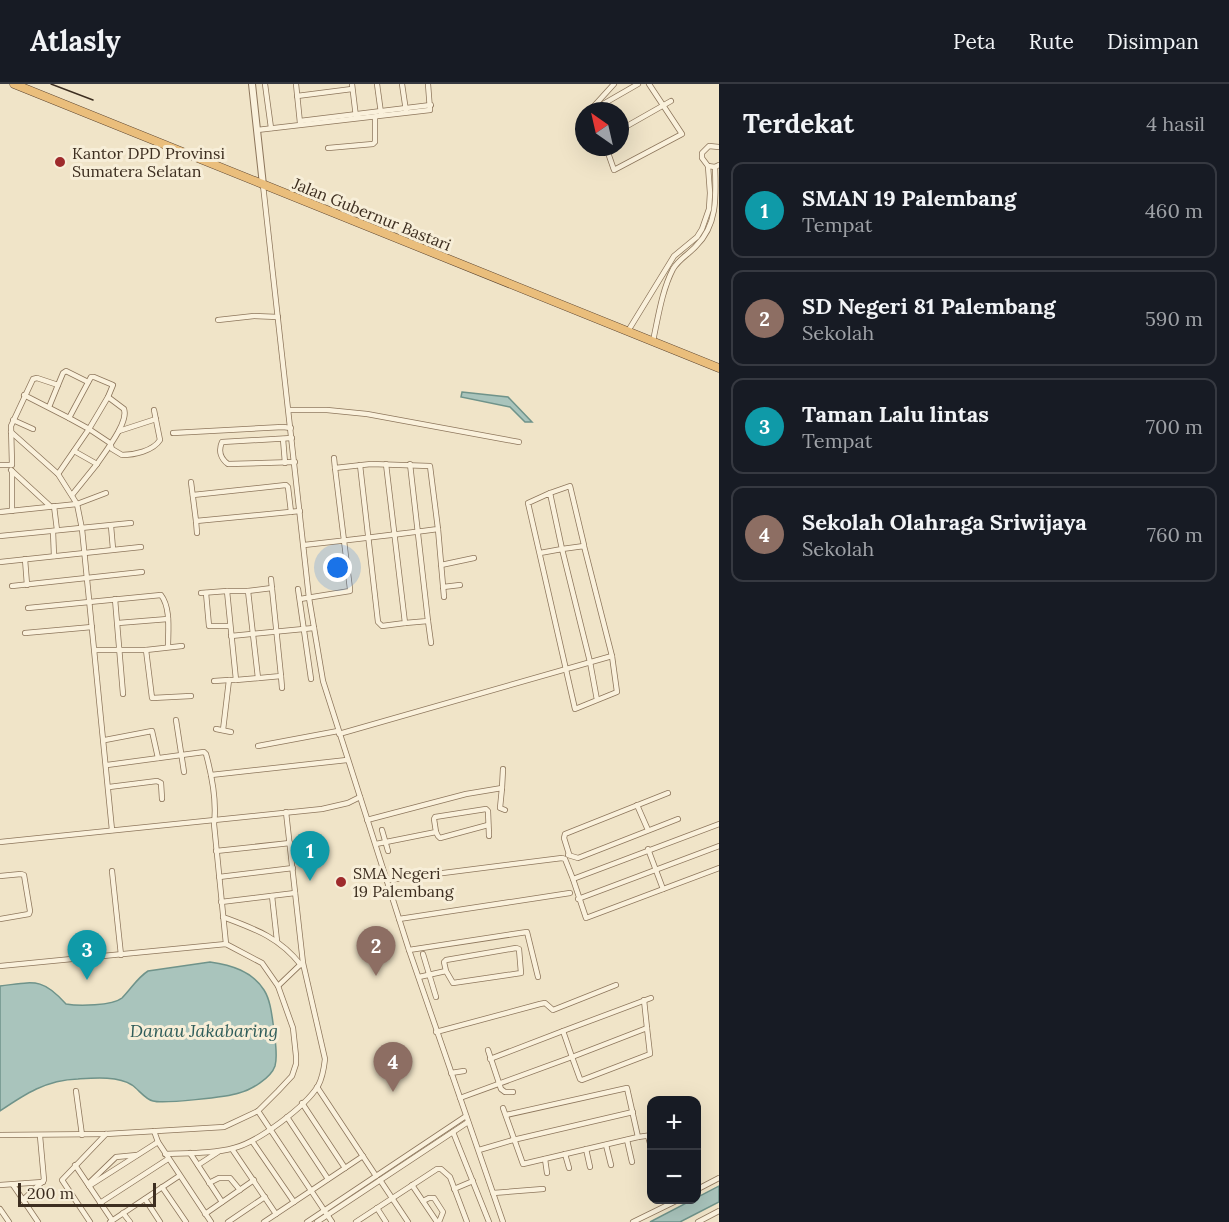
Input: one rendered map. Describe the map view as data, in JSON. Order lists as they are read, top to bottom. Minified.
{"streets":{"highway":["Jalan Gubernur Bastari"]},"water":["Danau Jakabaring"],"places":["Kantor DPD Provinsi Sumatera Selatan","SMA Negeri 19 Palembang"],"scale_bar":"200 m","north":"top left","page":{"header":"Atlasly","nav":["Peta","Rute","Disimpan"],"heading":["Terdekat","4 hasil"],"list":[{"mark":"1","name":"SMAN 19 Palembang","note":"Tempat","value":"460 m"},{"mark":"2","name":"SD Negeri 81 Palembang","note":"Sekolah","value":"590 m"},{"mark":"3","name":"Taman Lalu lintas","note":"Tempat","value":"700 m"},{"mark":"4","name":"Sekolah Olahraga Sriwijaya","note":"Sekolah","value":"760 m"}],"pins":["1","2","3","4"],"map_buttons":["+","−"],"scale":"200 m"}}
